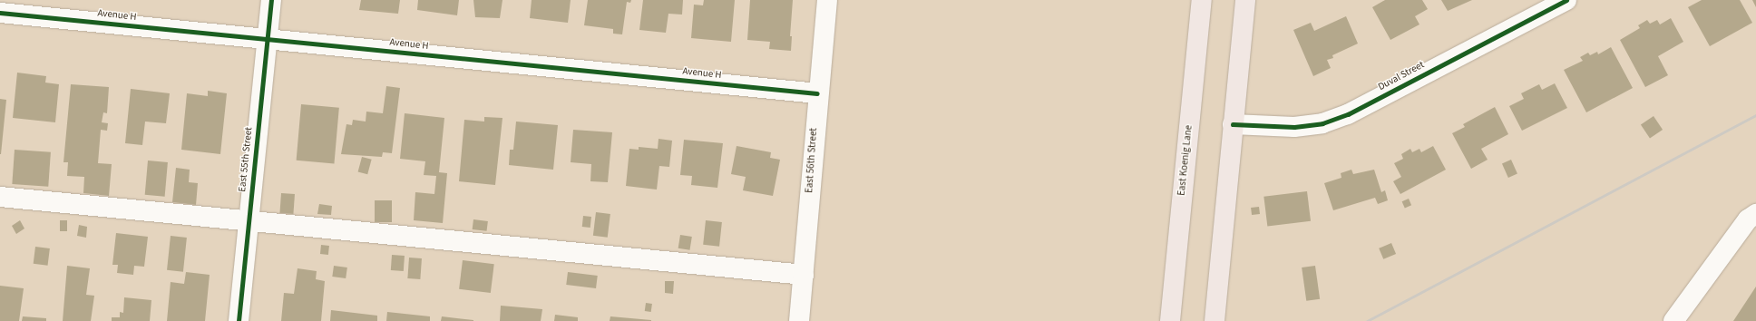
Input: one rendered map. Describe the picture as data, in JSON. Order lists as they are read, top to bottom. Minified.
{"streets":{"main road":["East Koenig Lane"],"street":["Avenue H","Duval Street","East 55th Street","East 56th Street"]},"crossings":[["Avenue H","East 55th Street"],["Avenue H","East 56th Street"]]}
